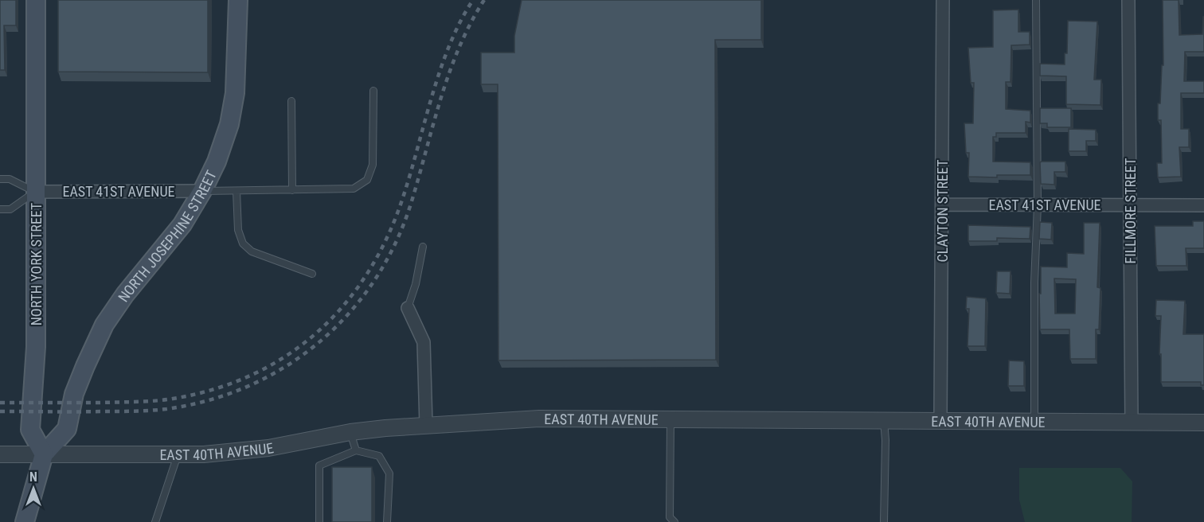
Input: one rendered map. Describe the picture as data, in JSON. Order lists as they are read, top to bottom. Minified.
{"streets":{"main road":["NORTH JOSEPHINE STREET","NORTH YORK STREET"],"street":["EAST 41ST AVENUE","CLAYTON STREET","FILLMORE STREET","EAST 40TH AVENUE"]},"crossings":[["EAST 41ST AVENUE","CLAYTON STREET"],["EAST 41ST AVENUE","FILLMORE STREET"],["EAST 41ST AVENUE","NORTH JOSEPHINE STREET"],["EAST 41ST AVENUE","NORTH YORK STREET"],["CLAYTON STREET","EAST 40TH AVENUE"],["FILLMORE STREET","EAST 40TH AVENUE"],["NORTH JOSEPHINE STREET","NORTH YORK STREET"],["NORTH JOSEPHINE STREET","EAST 40TH AVENUE"],["NORTH YORK STREET","EAST 40TH AVENUE"]],"north":"top"}
